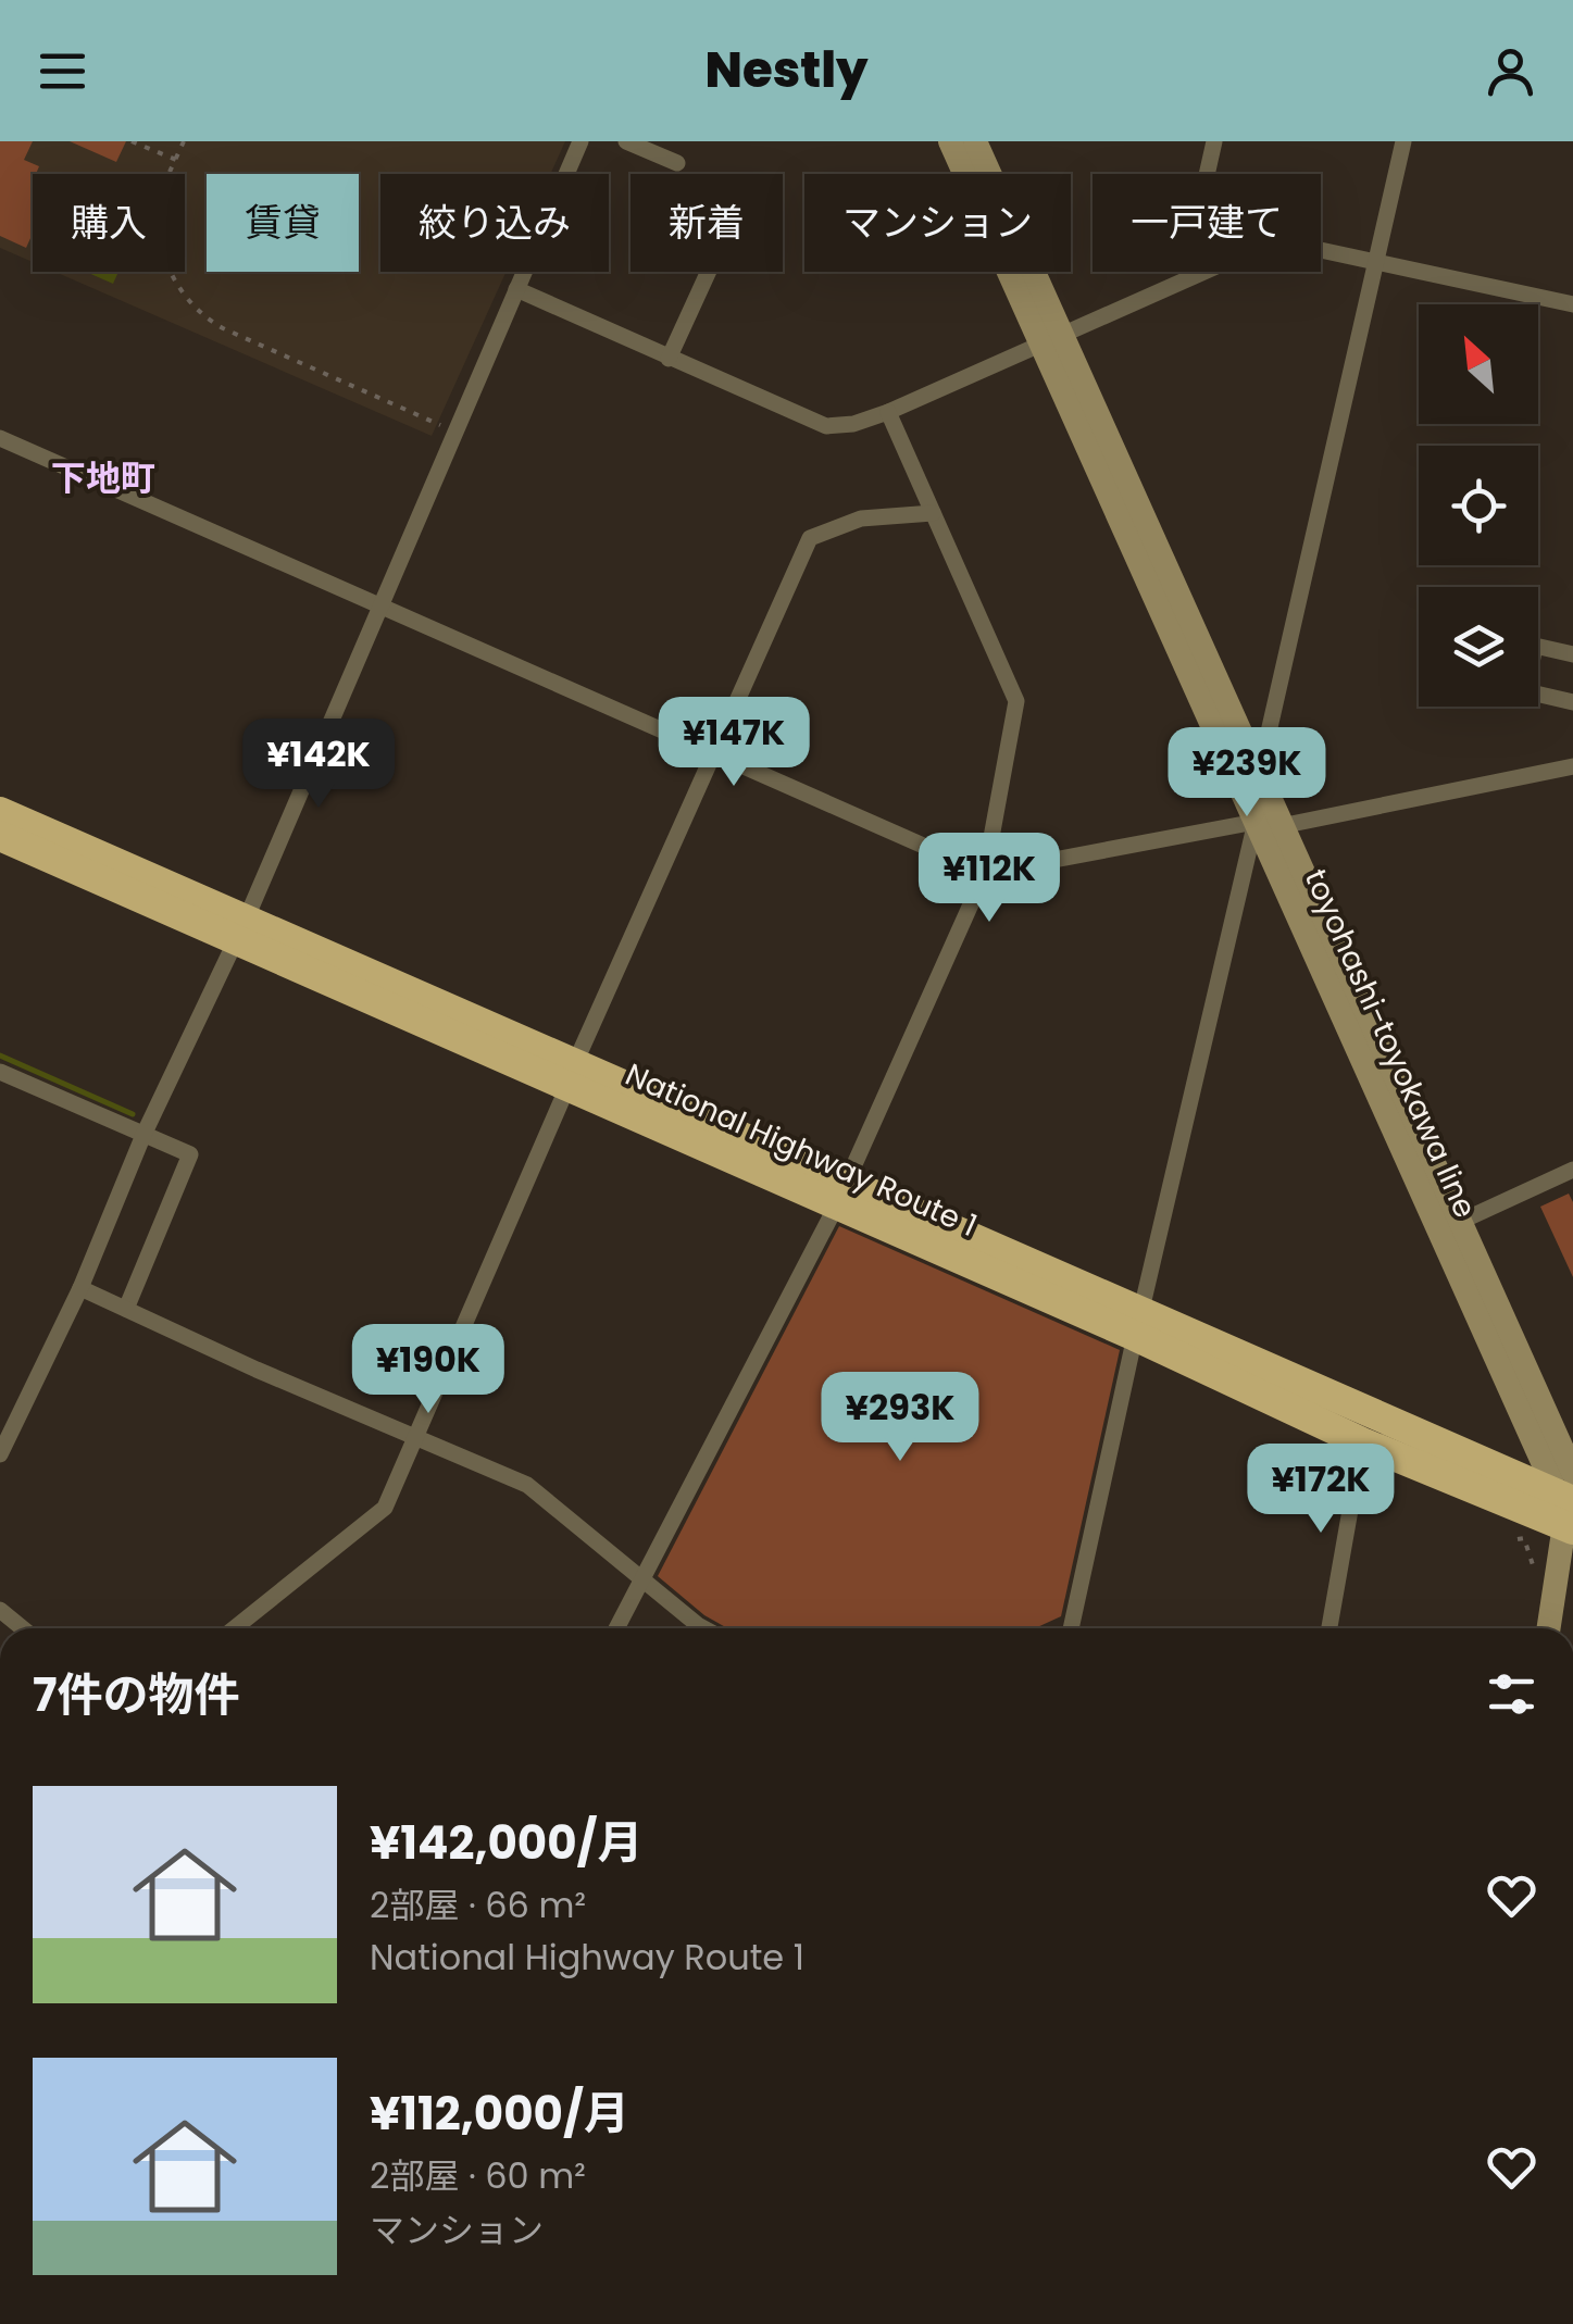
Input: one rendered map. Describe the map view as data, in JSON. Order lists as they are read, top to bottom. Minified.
{"streets":{"highway":["National Highway Route 1"],"main road":["toyohashi-toyokawa line"]},"crossings":[["toyohashi-toyokawa line","National Highway Route 1"]],"districts":["下地町"],"north":"top left","page":{"header":"Nestly","chip":["購入","賃貸","絞り込み","新着","マンション","一戸建て"],"price":["¥147K","¥142K","¥239K","¥112K","¥190K","¥293K","¥172K"],"heading":"7件の物件","list":[{"name":"¥142,000/月","note":"2部屋 · 66 m² · National Highway Route 1"},{"name":"¥112,000/月","note":"2部屋 · 60 m² · マンション"}]}}
